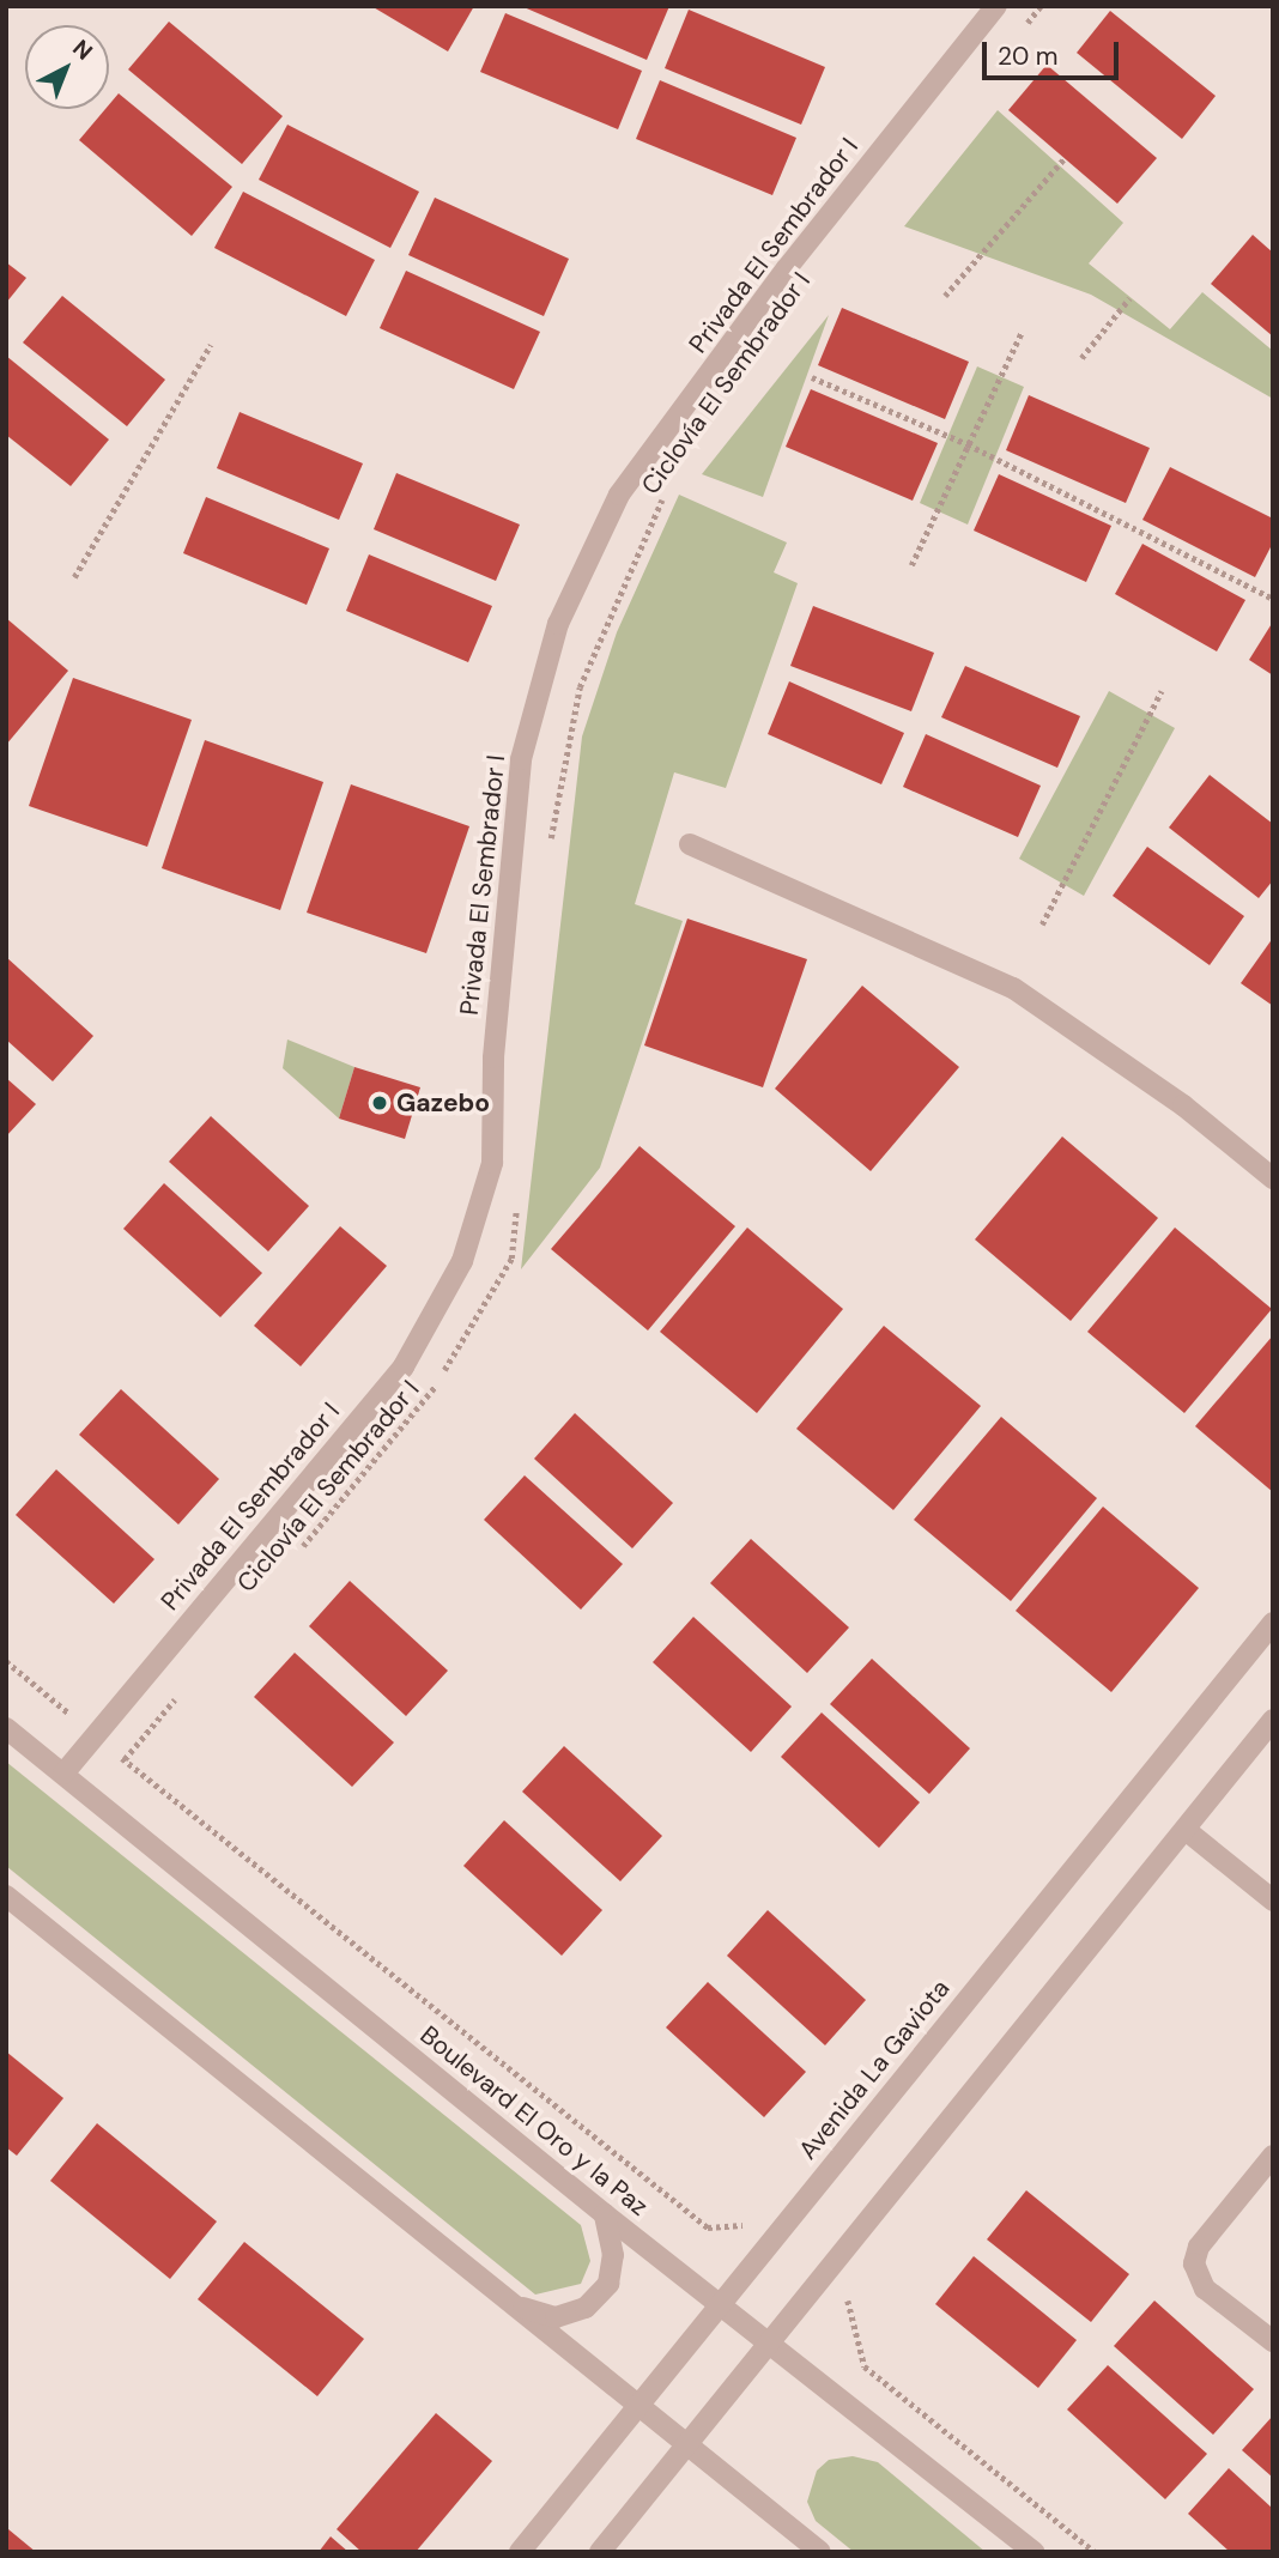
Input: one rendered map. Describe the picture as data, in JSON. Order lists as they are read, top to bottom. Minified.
{"streets":{"street":["Privada El Sembrador I","Avenida La Gaviota","Boulevard El Oro y la Paz"],"path":["Ciclovía El Sembrador I"]},"crossings":[["Privada El Sembrador I","Boulevard El Oro y la Paz"],["Avenida La Gaviota","Boulevard El Oro y la Paz"]],"places":["Gazebo"],"scale_bar":"20 m","north":"top right"}
